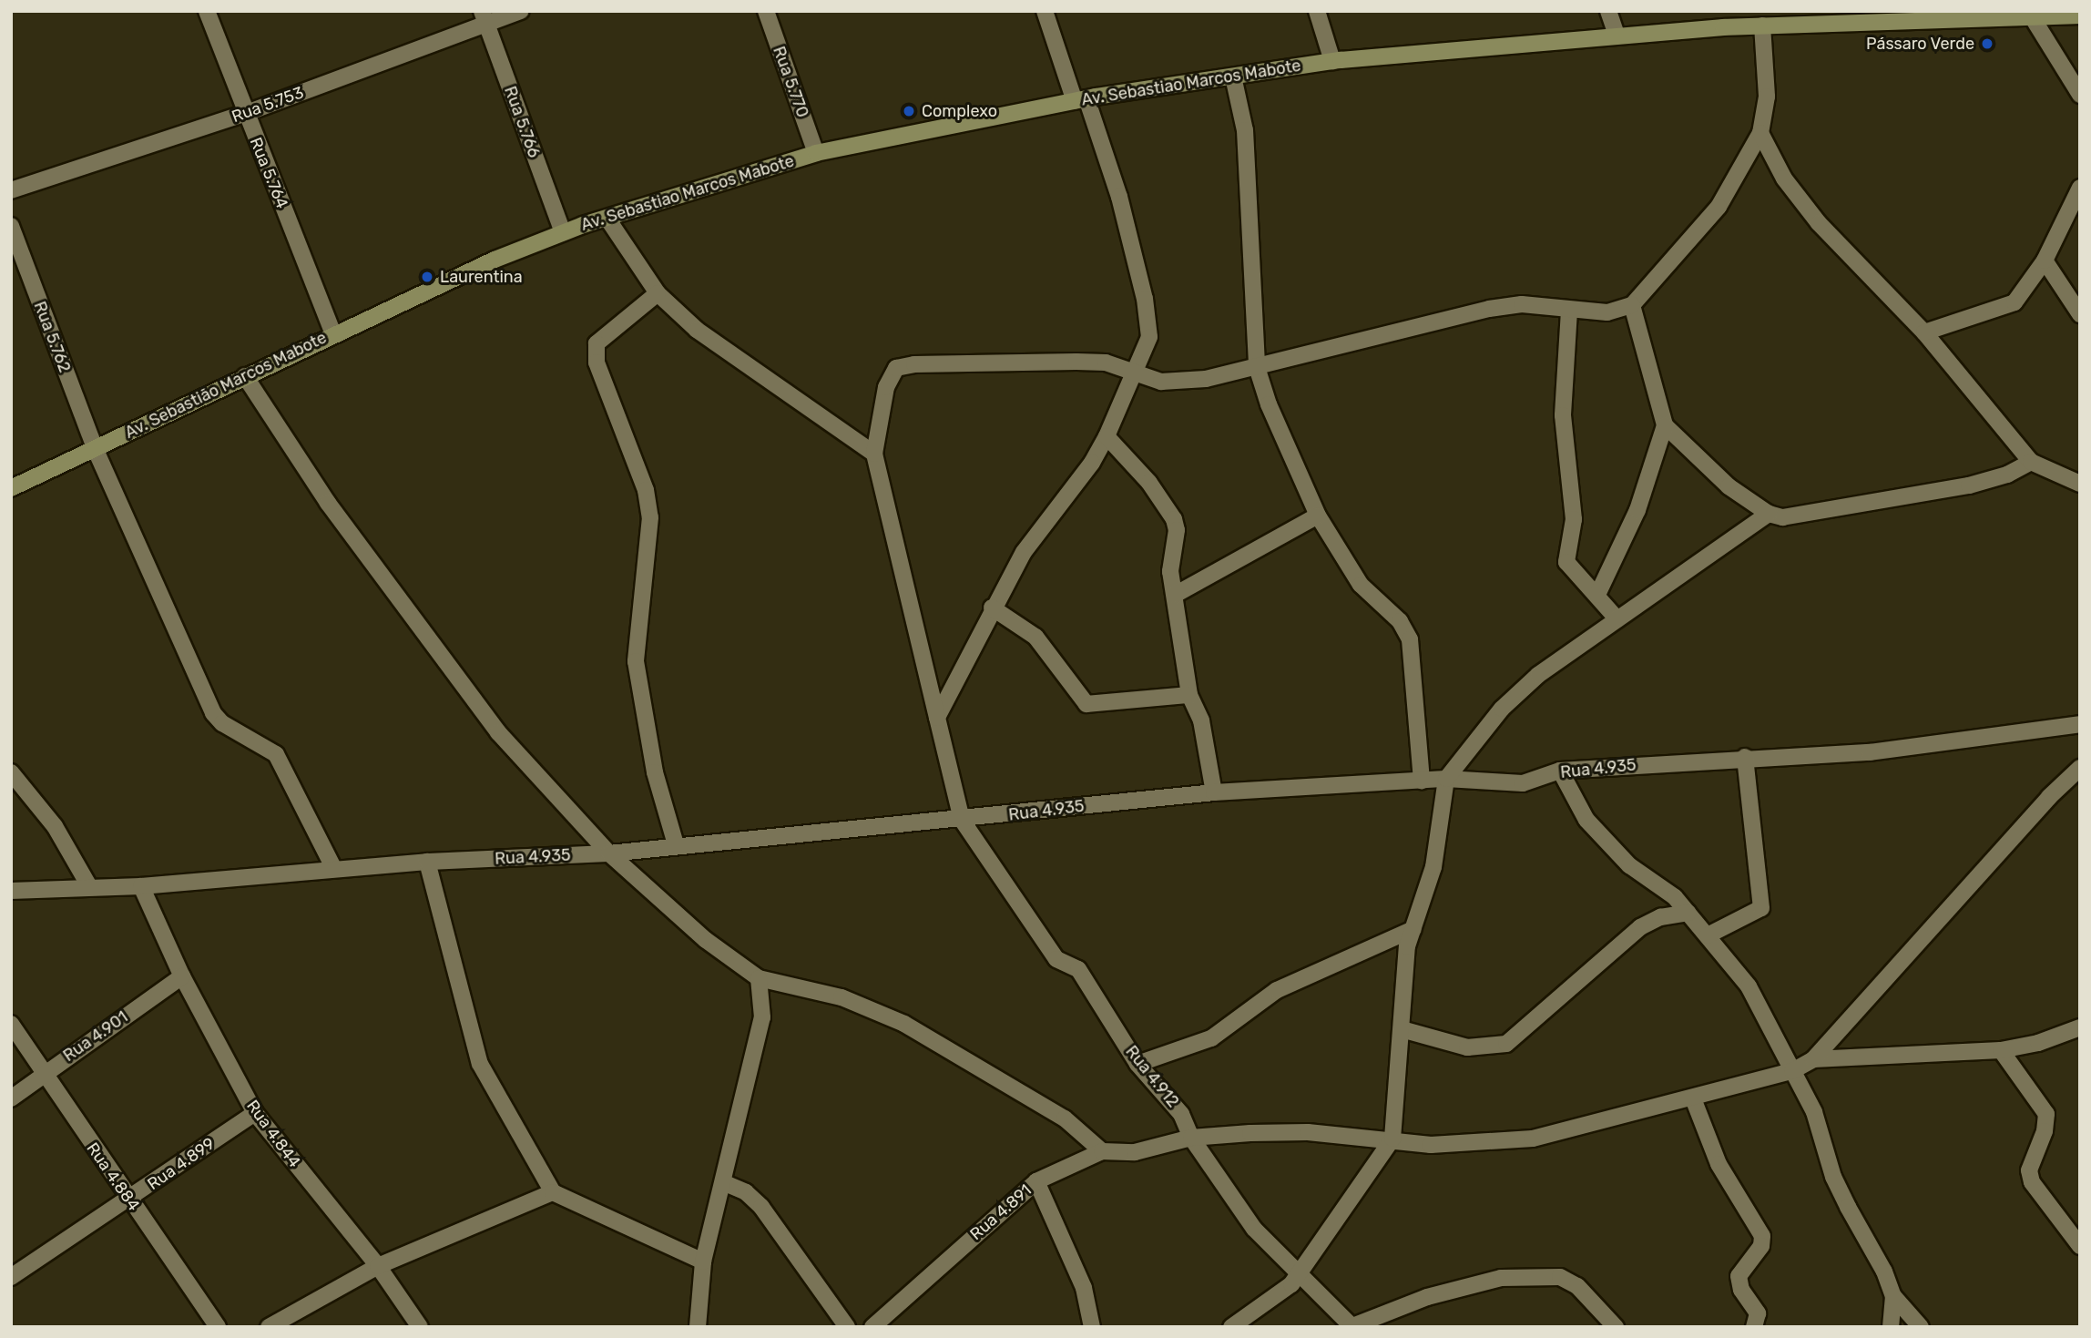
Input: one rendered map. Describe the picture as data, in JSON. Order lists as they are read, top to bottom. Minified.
{"streets":{"main road":["Av. Sebastiao Marcos Mabote","Av. Sebastião Marcos Mabote"],"street":["Rua 5.770","Rua 5.753","Rua 5.766","Rua 5.764","Rua 5.762","Rua 4.935","Rua 4.901","Rua 4.912","Rua 4.844","Rua 4.899","Rua 4.884","Rua 4.891"]},"crossings":[["Rua 5.770","Av. Sebastiao Marcos Mabote"],["Av. Sebastiao Marcos Mabote","Rua 5.766"],["Av. Sebastiao Marcos Mabote","Av. Sebastião Marcos Mabote"],["Rua 5.753","Rua 5.766"],["Rua 5.753","Rua 5.764"],["Rua 5.764","Av. Sebastião Marcos Mabote"],["Rua 5.762","Av. Sebastião Marcos Mabote"],["Rua 5.762","Rua 4.935"],["Rua 4.935","Rua 4.912"],["Rua 4.935","Rua 4.844"],["Rua 4.901","Rua 4.844"],["Rua 4.901","Rua 4.884"],["Rua 4.912","Rua 4.891"],["Rua 4.844","Rua 4.899"],["Rua 4.899","Rua 4.884"]],"places":["Pássaro Verde","Complexo","Laurentina"]}
